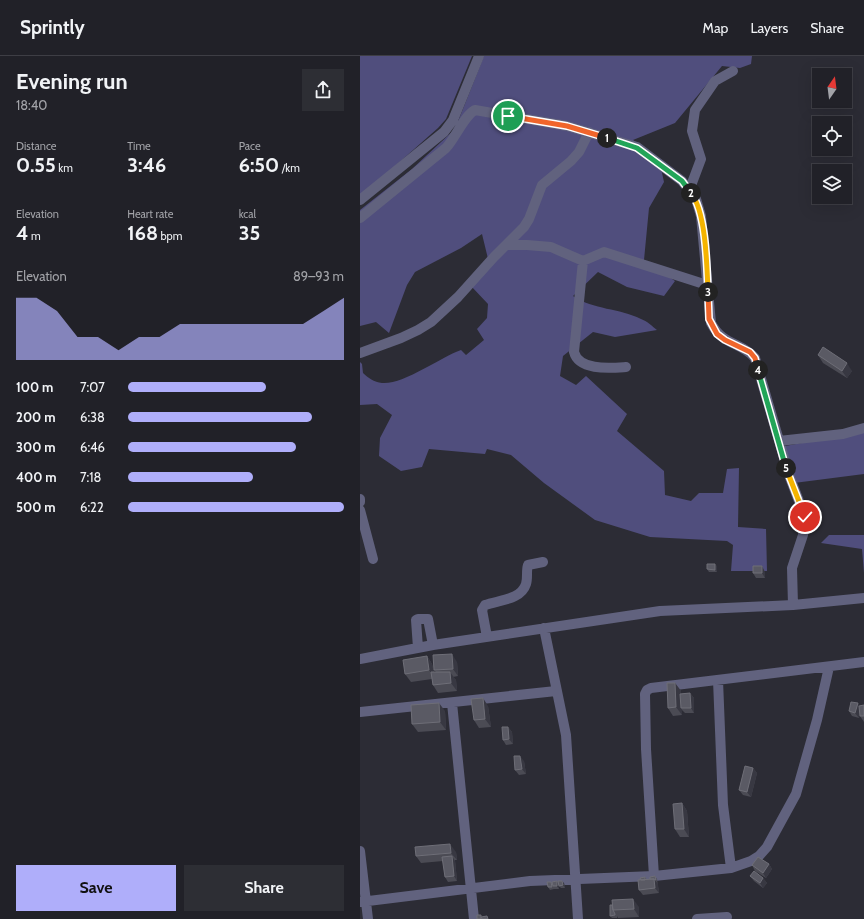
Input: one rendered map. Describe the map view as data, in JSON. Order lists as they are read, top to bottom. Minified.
{"north":"top","page":{"header":"Sprintly","nav":["Map","Layers","Share"],"heading":["Evening run","18:40"],"stats":[["Distance","0.55 km"],["Time","3:46"],["Pace","6:50 /km"],["Elevation","4 m"],["Heart rate","168 bpm"],["kcal","35"]],"pins":["1","2","3","4","5"],"chart":["Elevation","89–93 m"],"list":[{"name":"100 m","note":"7:07"},{"name":"200 m","note":"6:38"},{"name":"300 m","note":"6:46"},{"name":"400 m","note":"7:18"},{"name":"500 m","note":"6:22"}],"buttons":["Save","Share"]}}
